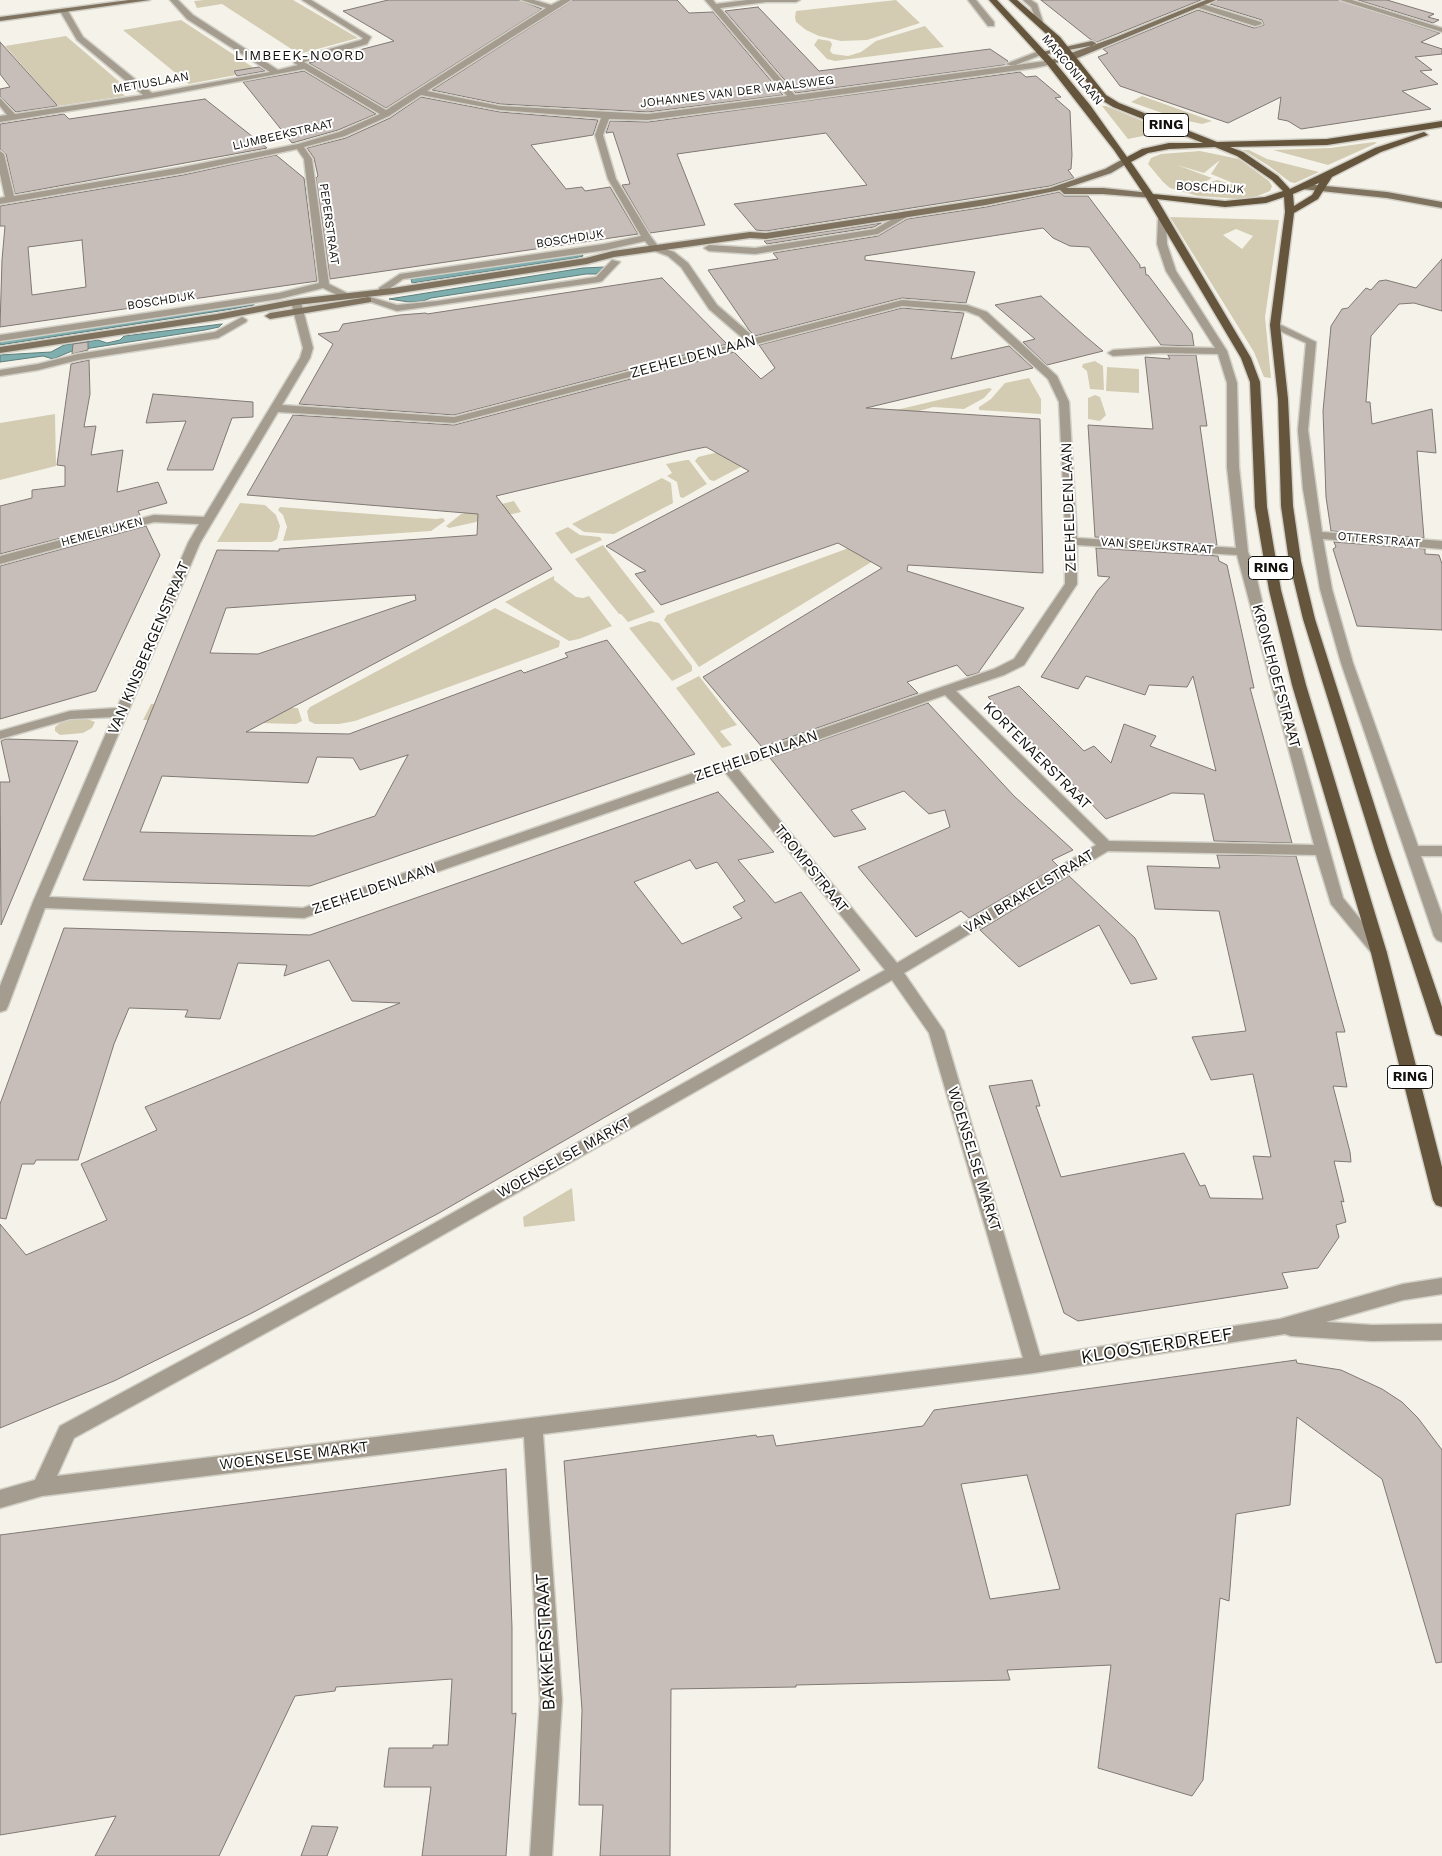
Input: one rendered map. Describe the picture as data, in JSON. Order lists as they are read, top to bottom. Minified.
{"streets":{"main road":["MARCONILAAN","RING","BOSCHDIJK","KRONEHOEFSTRAAT"],"street":["METIUSLAAN","JOHANNES VAN DER WAALSWEG","LIJMBEEKSTRAAT","PEPERSTRAAT","ZEEHELDENLAAN","HEMELRIJKEN","OTTERSTRAAT","VAN SPEIJKSTRAAT","VAN KINSBERGENSTRAAT","KORTENAERSTRAAT","TROMPSTRAAT","VAN BRAKELSTRAAT","WOENSELSE MARKT","KLOOSTERDREEF","BAKKERSTRAAT"]},"crossings":[["MARCONILAAN","JOHANNES VAN DER WAALSWEG"],["MARCONILAAN","RING"],["MARCONILAAN","BOSCHDIJK"],["JOHANNES VAN DER WAALSWEG","LIJMBEEKSTRAAT"],["RING","BOSCHDIJK"],["RING","KRONEHOEFSTRAAT"],["LIJMBEEKSTRAAT","PEPERSTRAAT"],["BOSCHDIJK","PEPERSTRAAT"],["BOSCHDIJK","VAN KINSBERGENSTRAAT"],["BOSCHDIJK","KRONEHOEFSTRAAT"],["ZEEHELDENLAAN","VAN SPEIJKSTRAAT"],["ZEEHELDENLAAN","VAN KINSBERGENSTRAAT"],["ZEEHELDENLAAN","KORTENAERSTRAAT"],["ZEEHELDENLAAN","TROMPSTRAAT"],["HEMELRIJKEN","VAN KINSBERGENSTRAAT"],["VAN SPEIJKSTRAAT","KRONEHOEFSTRAAT"],["KRONEHOEFSTRAAT","VAN BRAKELSTRAAT"],["KORTENAERSTRAAT","VAN BRAKELSTRAAT"],["TROMPSTRAAT","VAN BRAKELSTRAAT"],["TROMPSTRAAT","WOENSELSE MARKT"],["VAN BRAKELSTRAAT","WOENSELSE MARKT"],["WOENSELSE MARKT","KLOOSTERDREEF"],["WOENSELSE MARKT","BAKKERSTRAAT"]],"districts":["LIMBEEK-NOORD"]}
